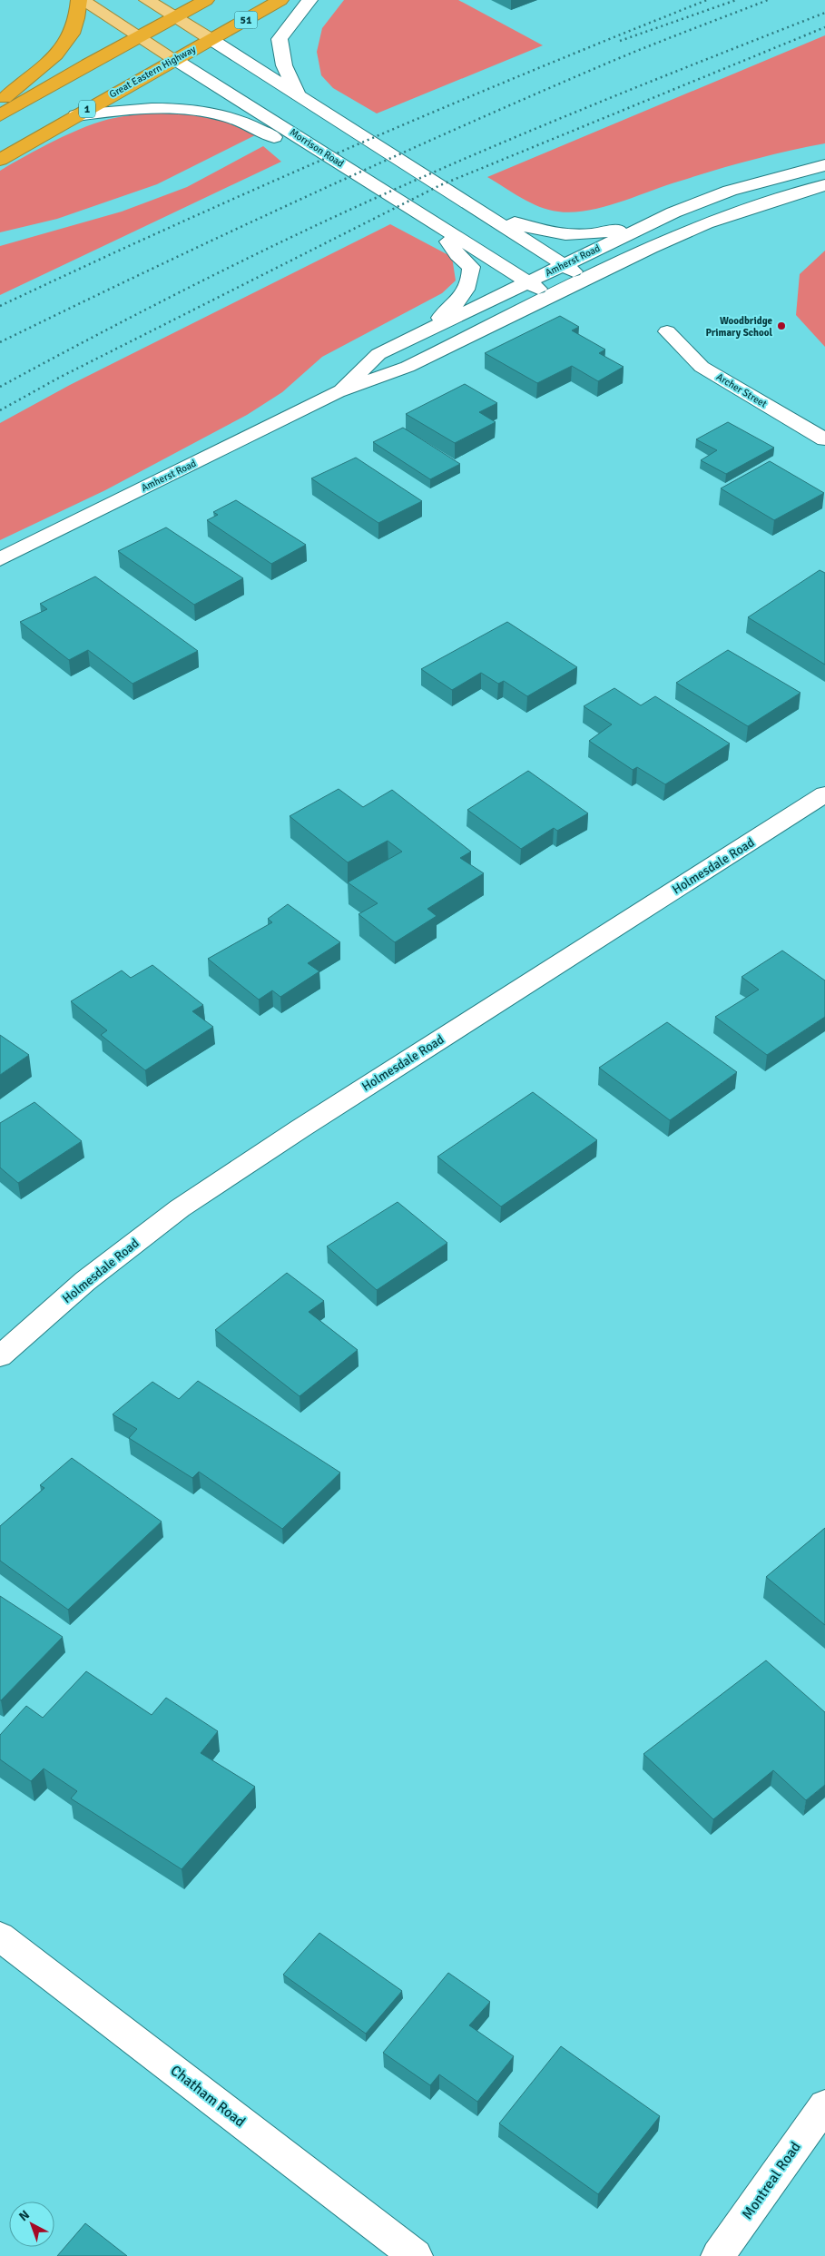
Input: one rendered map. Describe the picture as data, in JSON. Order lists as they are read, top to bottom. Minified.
{"streets":{"highway":["51","Great Eastern Highway","1"],"main road":["Morrison Road"],"street":["Amherst Road","Archer Street","Holmesdale Road","Chatham Road","Montreal Road"]},"crossings":[["51","Great Eastern Highway"],["Great Eastern Highway","Morrison Road"],["Morrison Road","Amherst Road"]],"places":["Woodbridge Primary School"],"north":"top left"}
